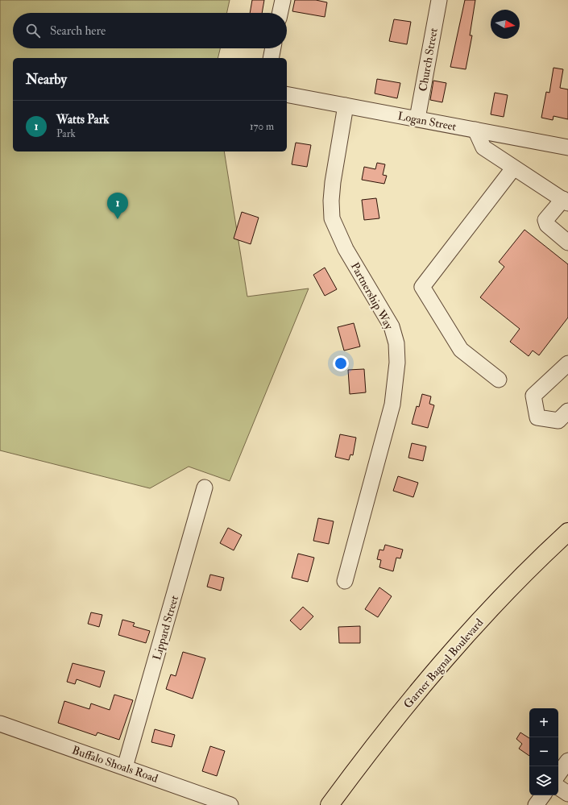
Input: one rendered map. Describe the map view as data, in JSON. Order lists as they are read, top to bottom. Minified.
{"streets":{"highway":["Garner Bagnal Boulevard"],"street":["Church Street","Logan Street","Partnership Way","Lippard Street","Buffalo Shoals Road"]},"crossings":[["Church Street","Logan Street"],["Logan Street","Partnership Way"],["Lippard Street","Buffalo Shoals Road"]],"north":"right","page":{"search":"Search here","heading":"Nearby","list":[{"mark":"1","name":"Watts Park","note":"Park","value":"170 m"}],"pins":"1","map_buttons":["+","−"]}}
